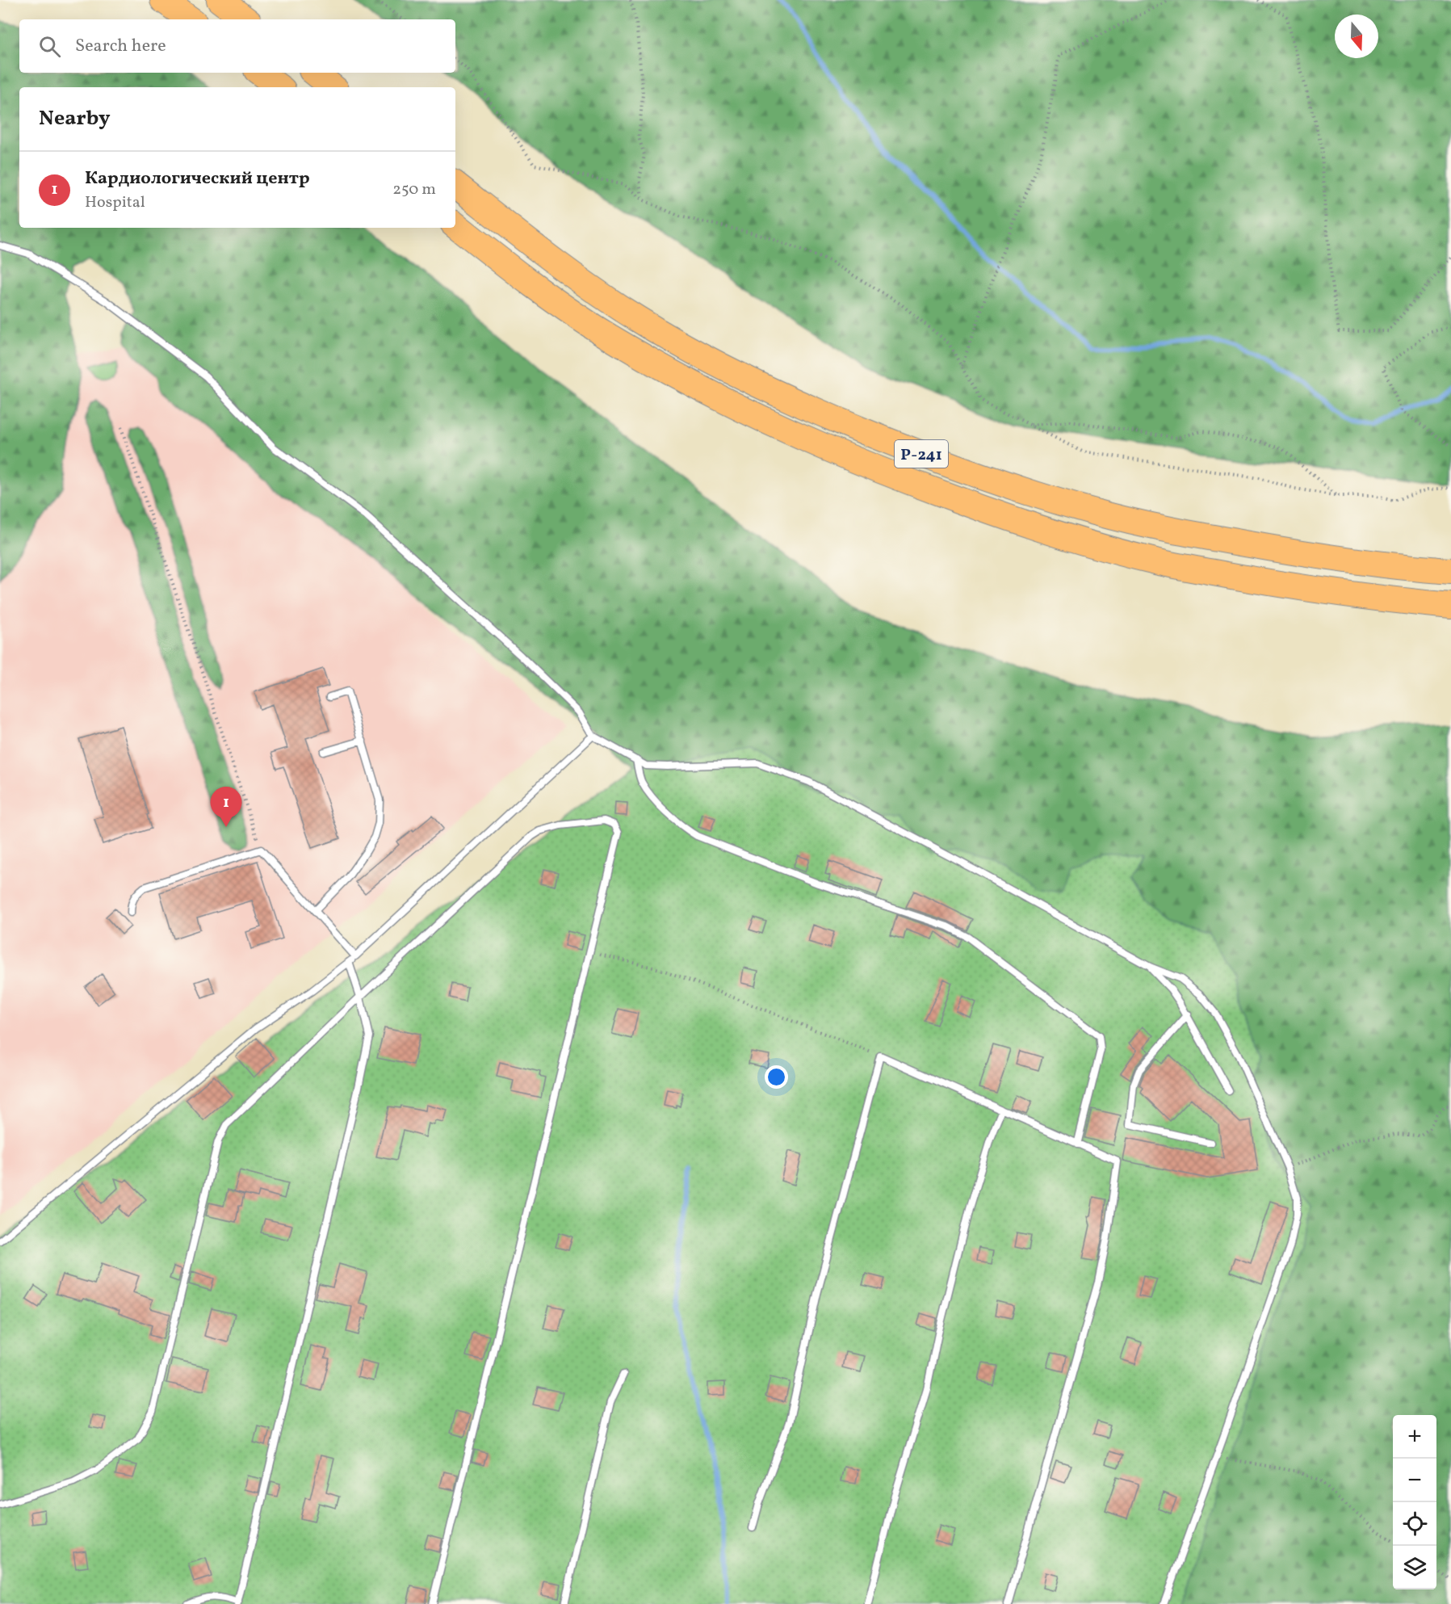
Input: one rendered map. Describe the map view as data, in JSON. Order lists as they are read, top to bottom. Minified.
{"streets":{"highway":["Р-241"]},"north":"bottom","page":{"search":"Search here","heading":"Nearby","list":[{"mark":"1","name":"Кардиологический центр","note":"Hospital","value":"250 m"}],"pins":"1","map_buttons":["+","−"]}}
